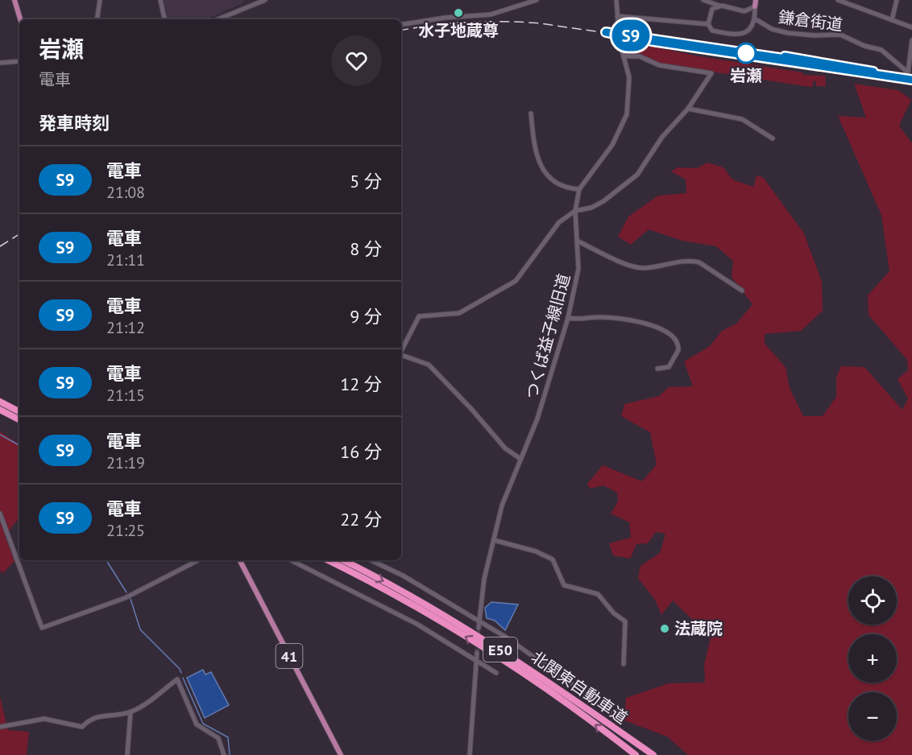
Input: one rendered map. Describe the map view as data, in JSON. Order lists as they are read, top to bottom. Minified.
{"streets":{"highway":["E50","北関東自動車道"],"main road":["41"],"street":["鎌倉街道","つくば益子線旧道"]},"places":["水子地蔵尊","岩瀬","法蔵院"],"page":{"on_map":"S9","heading":[["岩瀬","電車"],"発車時刻"],"list":[{"mark":"S9","name":"電車","note":"21:08","value":"5 分"},{"mark":"S9","name":"電車","note":"21:11","value":"8 分"},{"mark":"S9","name":"電車","note":"21:12","value":"9 分"},{"mark":"S9","name":"電車","note":"21:15","value":"12 分"},{"mark":"S9","name":"電車","note":"21:19","value":"16 分"},{"mark":"S9","name":"電車","note":"21:25","value":"22 分"}],"map_buttons":["+","−"]}}
